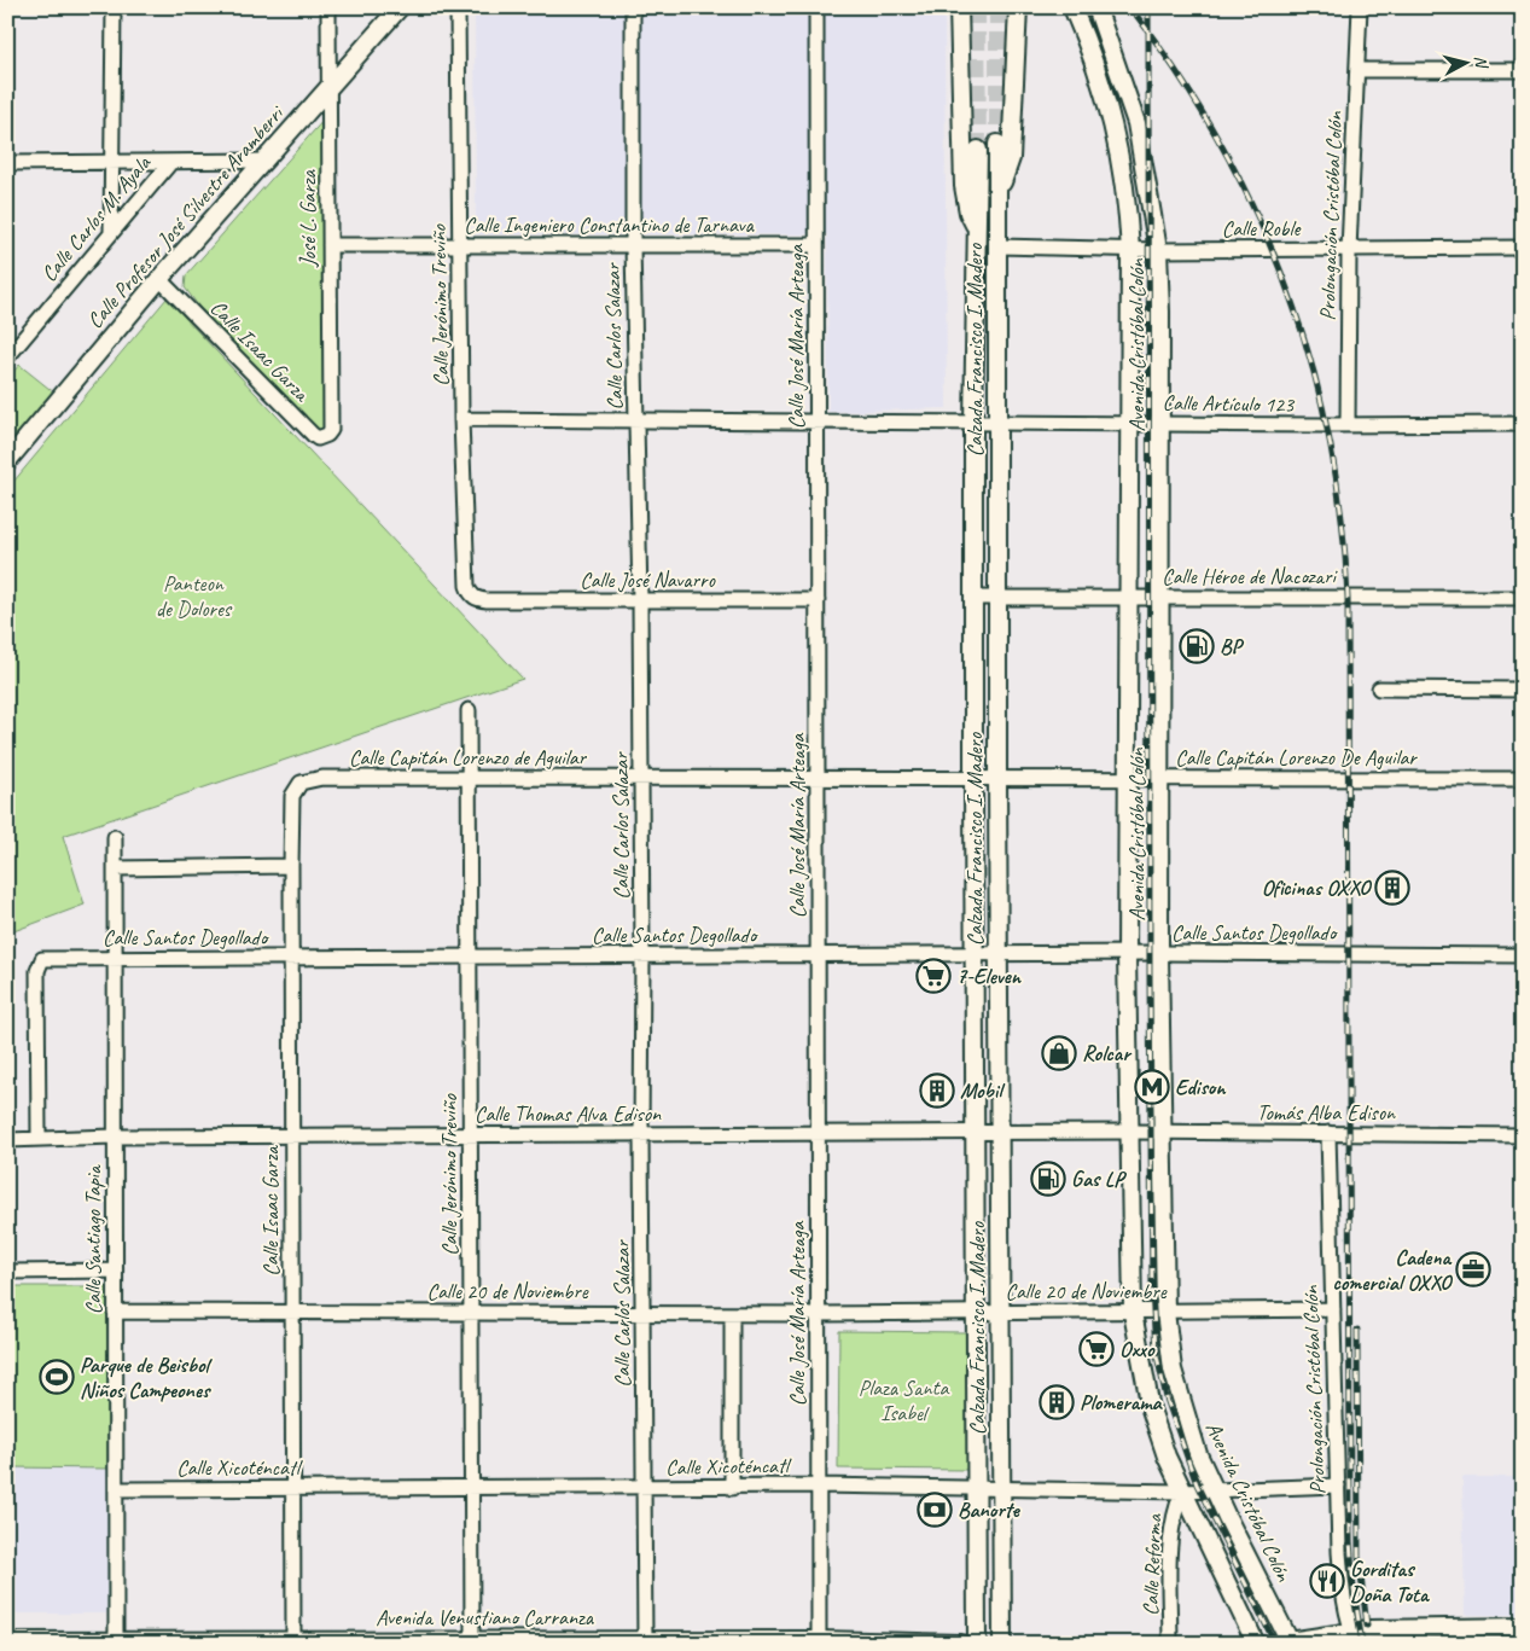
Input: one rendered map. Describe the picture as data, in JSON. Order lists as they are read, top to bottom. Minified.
{"streets":{"main road":["Calle Profesor José Silvestre Aramberri","Avenida Cristóbal Colón","Calzada Francisco I. Madero","Avenida Venustiano Carranza"],"street":["Prolongación Cristóbal Colón","Calle Carlos M. Ayala","José L. Garza","Calle Ingeniero Constantino de Tarnava","Calle Roble","Calle Jerónimo Treviño","Calle Carlos Salazar","Calle José María Arteaga","Calle Isaac Garza","Calle Artículo 123","Calle Héroe de Nacozari","Calle José Navarro","Calle Capitán Lorenzo de Aguilar","Calle Capitán Lorenzo De Aguilar","Calle Santos Degollado","Tomás Alba Edison","Calle Thomas Alva Edison","Calle Santiago Tapia","Calle 20 de Noviembre","Calle Xicoténcatl","Calle Reforma"]},"crossings":[["Prolongación Cristóbal Colón","Calle Roble"],["Prolongación Cristóbal Colón","Calle Artículo 123"],["Prolongación Cristóbal Colón","Tomás Alba Edison"],["Prolongación Cristóbal Colón","Calle 20 de Noviembre"],["Prolongación Cristóbal Colón","Calle Xicoténcatl"],["Calle Profesor José Silvestre Aramberri","José L. Garza"],["Calle Profesor José Silvestre Aramberri","Calle Isaac Garza"],["José L. Garza","Calle Ingeniero Constantino de Tarnava"],["José L. Garza","Calle Isaac Garza"],["Calle Ingeniero Constantino de Tarnava","Calle Jerónimo Treviño"],["Calle Ingeniero Constantino de Tarnava","Calle Carlos Salazar"],["Calle Ingeniero Constantino de Tarnava","Calle José María Arteaga"],["Calle Roble","Avenida Cristóbal Colón"],["Calle Roble","Calzada Francisco I. Madero"],["Calle Jerónimo Treviño","Calle Artículo 123"],["Calle Jerónimo Treviño","Calle José Navarro"],["Calle Jerónimo Treviño","Calle Capitán Lorenzo de Aguilar"],["Calle Jerónimo Treviño","Calle Santos Degollado"],["Calle Jerónimo Treviño","Calle Thomas Alva Edison"],["Calle Jerónimo Treviño","Calle 20 de Noviembre"],["Calle Jerónimo Treviño","Calle Xicoténcatl"],["Calle Jerónimo Treviño","Avenida Venustiano Carranza"],["Calle Carlos Salazar","Calle Artículo 123"],["Calle Carlos Salazar","Calle José Navarro"],["Calle Carlos Salazar","Calle Capitán Lorenzo de Aguilar"],["Calle Carlos Salazar","Calle Santos Degollado"],["Calle Carlos Salazar","Calle Thomas Alva Edison"],["Calle Carlos Salazar","Calle 20 de Noviembre"],["Calle Carlos Salazar","Calle Xicoténcatl"],["Calle Carlos Salazar","Avenida Venustiano Carranza"],["Calle José María Arteaga","Calle Artículo 123"],["Calle José María Arteaga","Calle José Navarro"],["Calle José María Arteaga","Calle Capitán Lorenzo de Aguilar"],["Calle José María Arteaga","Calle Santos Degollado"],["Calle José María Arteaga","Calle Thomas Alva Edison"],["Calle José María Arteaga","Calle 20 de Noviembre"],["Calle José María Arteaga","Calle Xicoténcatl"],["Calle José María Arteaga","Avenida Venustiano Carranza"],["Avenida Cristóbal Colón","Calle Artículo 123"],["Avenida Cristóbal Colón","Calle Héroe de Nacozari"],["Avenida Cristóbal Colón","Calle Capitán Lorenzo De Aguilar"],["Avenida Cristóbal Colón","Calle Santos Degollado"],["Avenida Cristóbal Colón","Tomás Alba Edison"],["Avenida Cristóbal Colón","Calle Thomas Alva Edison"],["Avenida Cristóbal Colón","Calle 20 de Noviembre"],["Avenida Cristóbal Colón","Calle Xicoténcatl"],["Avenida Cristóbal Colón","Calle Reforma"],["Calle Isaac Garza","Calle Capitán Lorenzo de Aguilar"],["Calle Isaac Garza","Calle Santos Degollado"],["Calle Isaac Garza","Calle Thomas Alva Edison"],["Calle Isaac Garza","Calle 20 de Noviembre"],["Calle Isaac Garza","Calle Xicoténcatl"],["Calle Isaac Garza","Avenida Venustiano Carranza"],["Calzada Francisco I. Madero","Calle Artículo 123"],["Calzada Francisco I. Madero","Calle Héroe de Nacozari"],["Calzada Francisco I. Madero","Calle Capitán Lorenzo de Aguilar"],["Calzada Francisco I. Madero","Calle Capitán Lorenzo De Aguilar"],["Calzada Francisco I. Madero","Calle Santos Degollado"],["Calzada Francisco I. Madero","Calle Thomas Alva Edison"],["Calzada Francisco I. Madero","Calle 20 de Noviembre"],["Calzada Francisco I. Madero","Calle Xicoténcatl"],["Calle Capitán Lorenzo de Aguilar","Calle Capitán Lorenzo De Aguilar"],["Calle Santos Degollado","Calle Thomas Alva Edison"],["Calle Santos Degollado","Calle Santiago Tapia"],["Tomás Alba Edison","Calle Thomas Alva Edison"],["Calle Thomas Alva Edison","Calle Santiago Tapia"],["Calle Santiago Tapia","Calle 20 de Noviembre"],["Calle Santiago Tapia","Calle Xicoténcatl"],["Calle Santiago Tapia","Avenida Venustiano Carranza"],["Calle Xicoténcatl","Calle Reforma"]],"parks":["Panteon de Dolores","Plaza Santa Isabel"],"places":{"fuel station":["BP","Gas LP"],"building":["Oficinas OXXO","Mobil","Plomerama"],"supermarket":["7-Eleven","Oxxo"],"shop":["Rolcar"],"metro station":["Edison"],"office":["Cadena comercial OXXO"],"sports":["Parque de Beisbol Niños Campeones"],"bank":["Banorte"],"restaurant":["Gorditas Doña Tota"]},"north":"right"}
